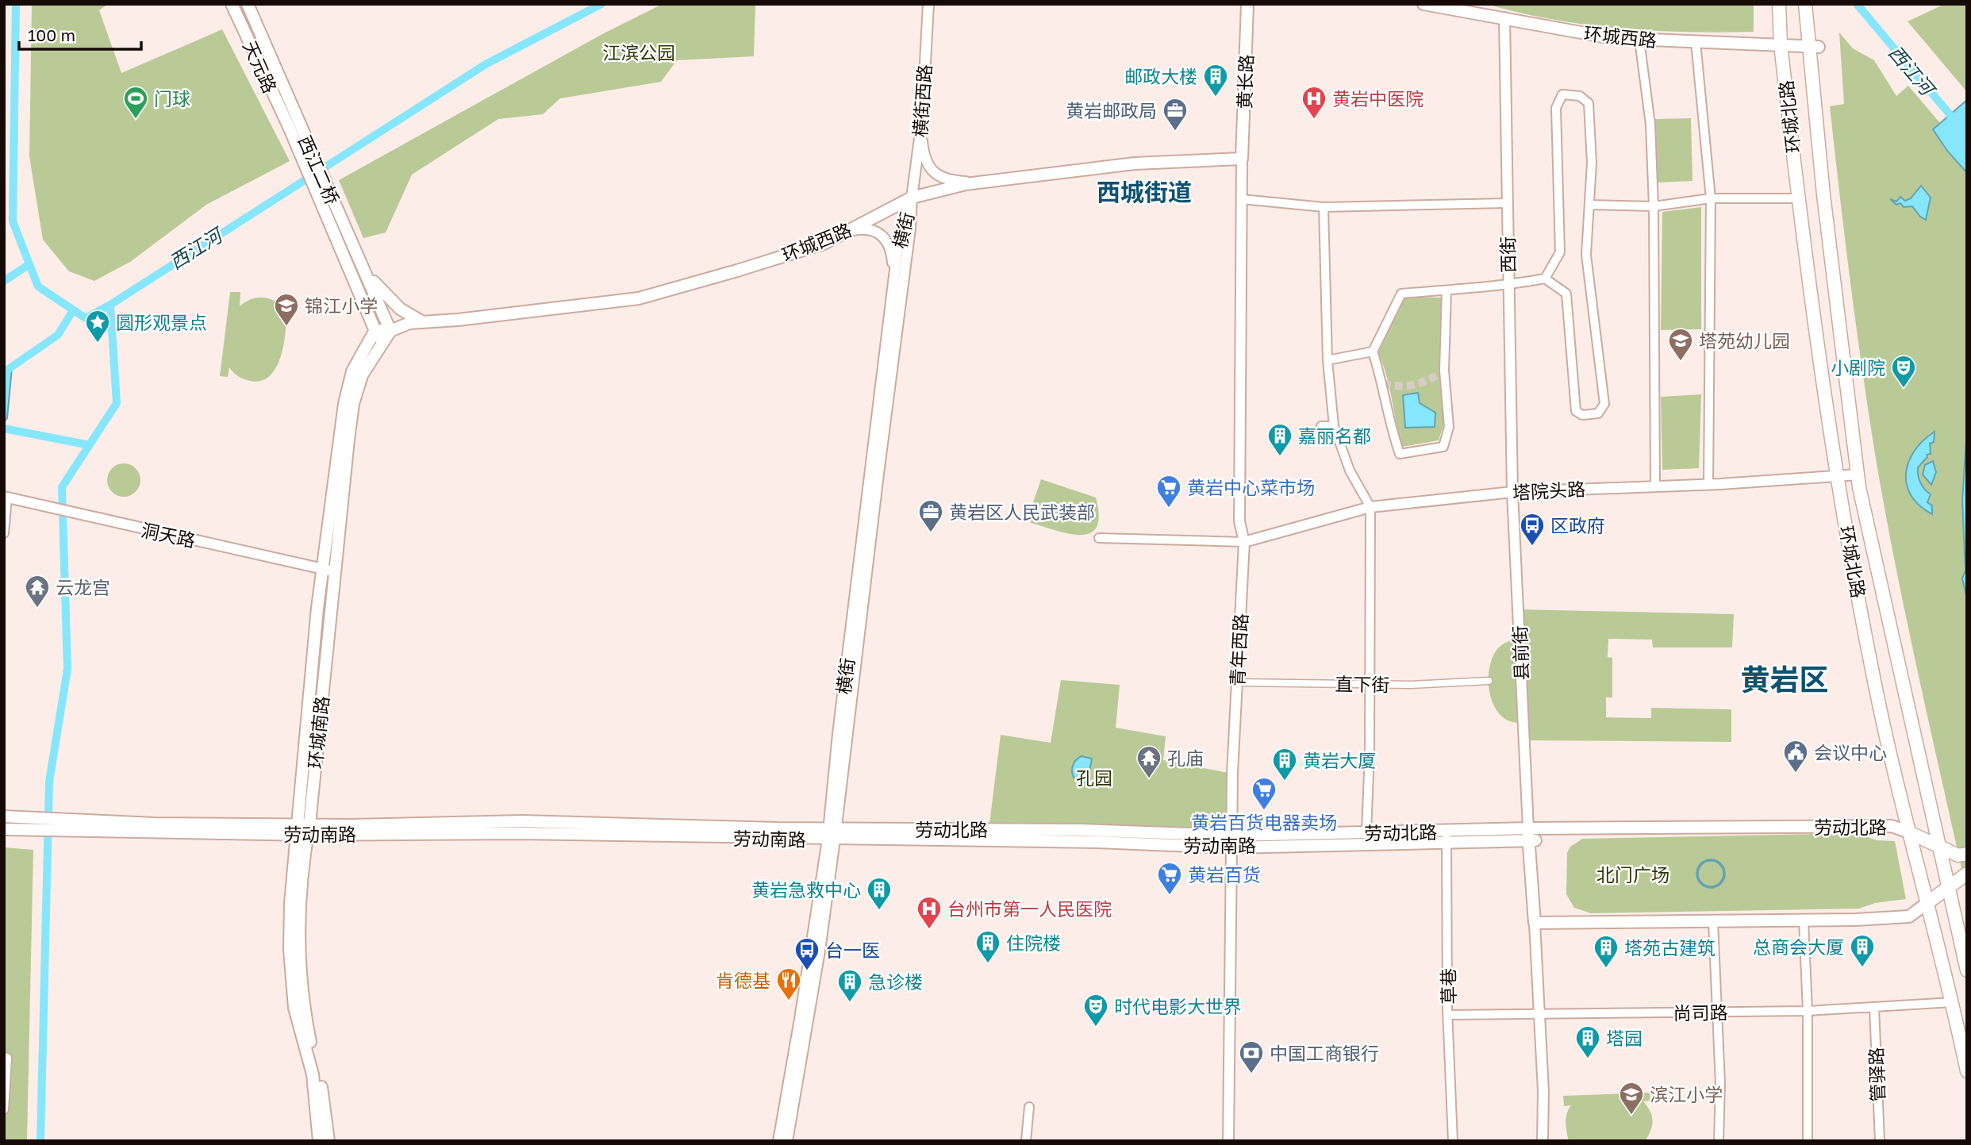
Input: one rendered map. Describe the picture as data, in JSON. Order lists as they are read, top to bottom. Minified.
{"streets":{"main road":["环城西路","天元路","黄长路","环城北路","西江二桥","县前街","环城南路","劳动北路","劳动南路"],"street":["横街西路","横街","西街","塔院头路","洞天路","青年西路","直下街","草巷","尚司路","管驿路"]},"crossings":[["环城西路","黄长路"],["环城西路","横街西路"],["环城西路","环城北路"],["环城西路","横街"],["环城西路","西街"],["环城西路","青年西路"],["环城西路","环城南路"],["天元路","西江二桥"],["黄长路","青年西路"],["横街西路","横街"],["环城北路","塔院头路"],["环城北路","劳动北路"],["环城北路","尚司路"],["横街","劳动北路"],["横街","劳动南路"],["西街","塔院头路"],["西街","县前街"],["塔院头路","青年西路"],["塔院头路","县前街"],["洞天路","环城南路"],["青年西路","直下街"],["青年西路","劳动北路"],["青年西路","劳动南路"],["县前街","劳动北路"],["县前街","尚司路"],["环城南路","劳动南路"],["劳动北路","劳动南路"],["劳动北路","草巷"],["劳动南路","草巷"],["草巷","尚司路"],["尚司路","管驿路"]],"districts":["西城街道","黄岩区"],"water":["西江河"],"parks":["江滨公园","孔园","北门广场"],"places":{"building":["邮政大楼","嘉丽名都","黄岩大厦","黄岩急救中心","住院楼","总商会大厦","塔苑古建筑","急诊楼","塔园"],"sports":["门球"],"hospital":["黄岩中医院","台州市第一人民医院"],"office":["黄岩邮政局","黄岩区人民武装部"],"school or university":["锦江小学","塔苑幼儿园","滨江小学"],"place":["圆形观景点"],"theatre":["小剧院","时代电影大世界"],"supermarket":["黄岩中心菜市场","黄岩百货电器卖场","黄岩百货"],"bus stop":["区政府","台一医"],"temple":["云龙宫","孔庙"],"public building":["会议中心"],"restaurant":["肯德基"],"bank":["中国工商银行"]},"scale_bar":"100 m"}
